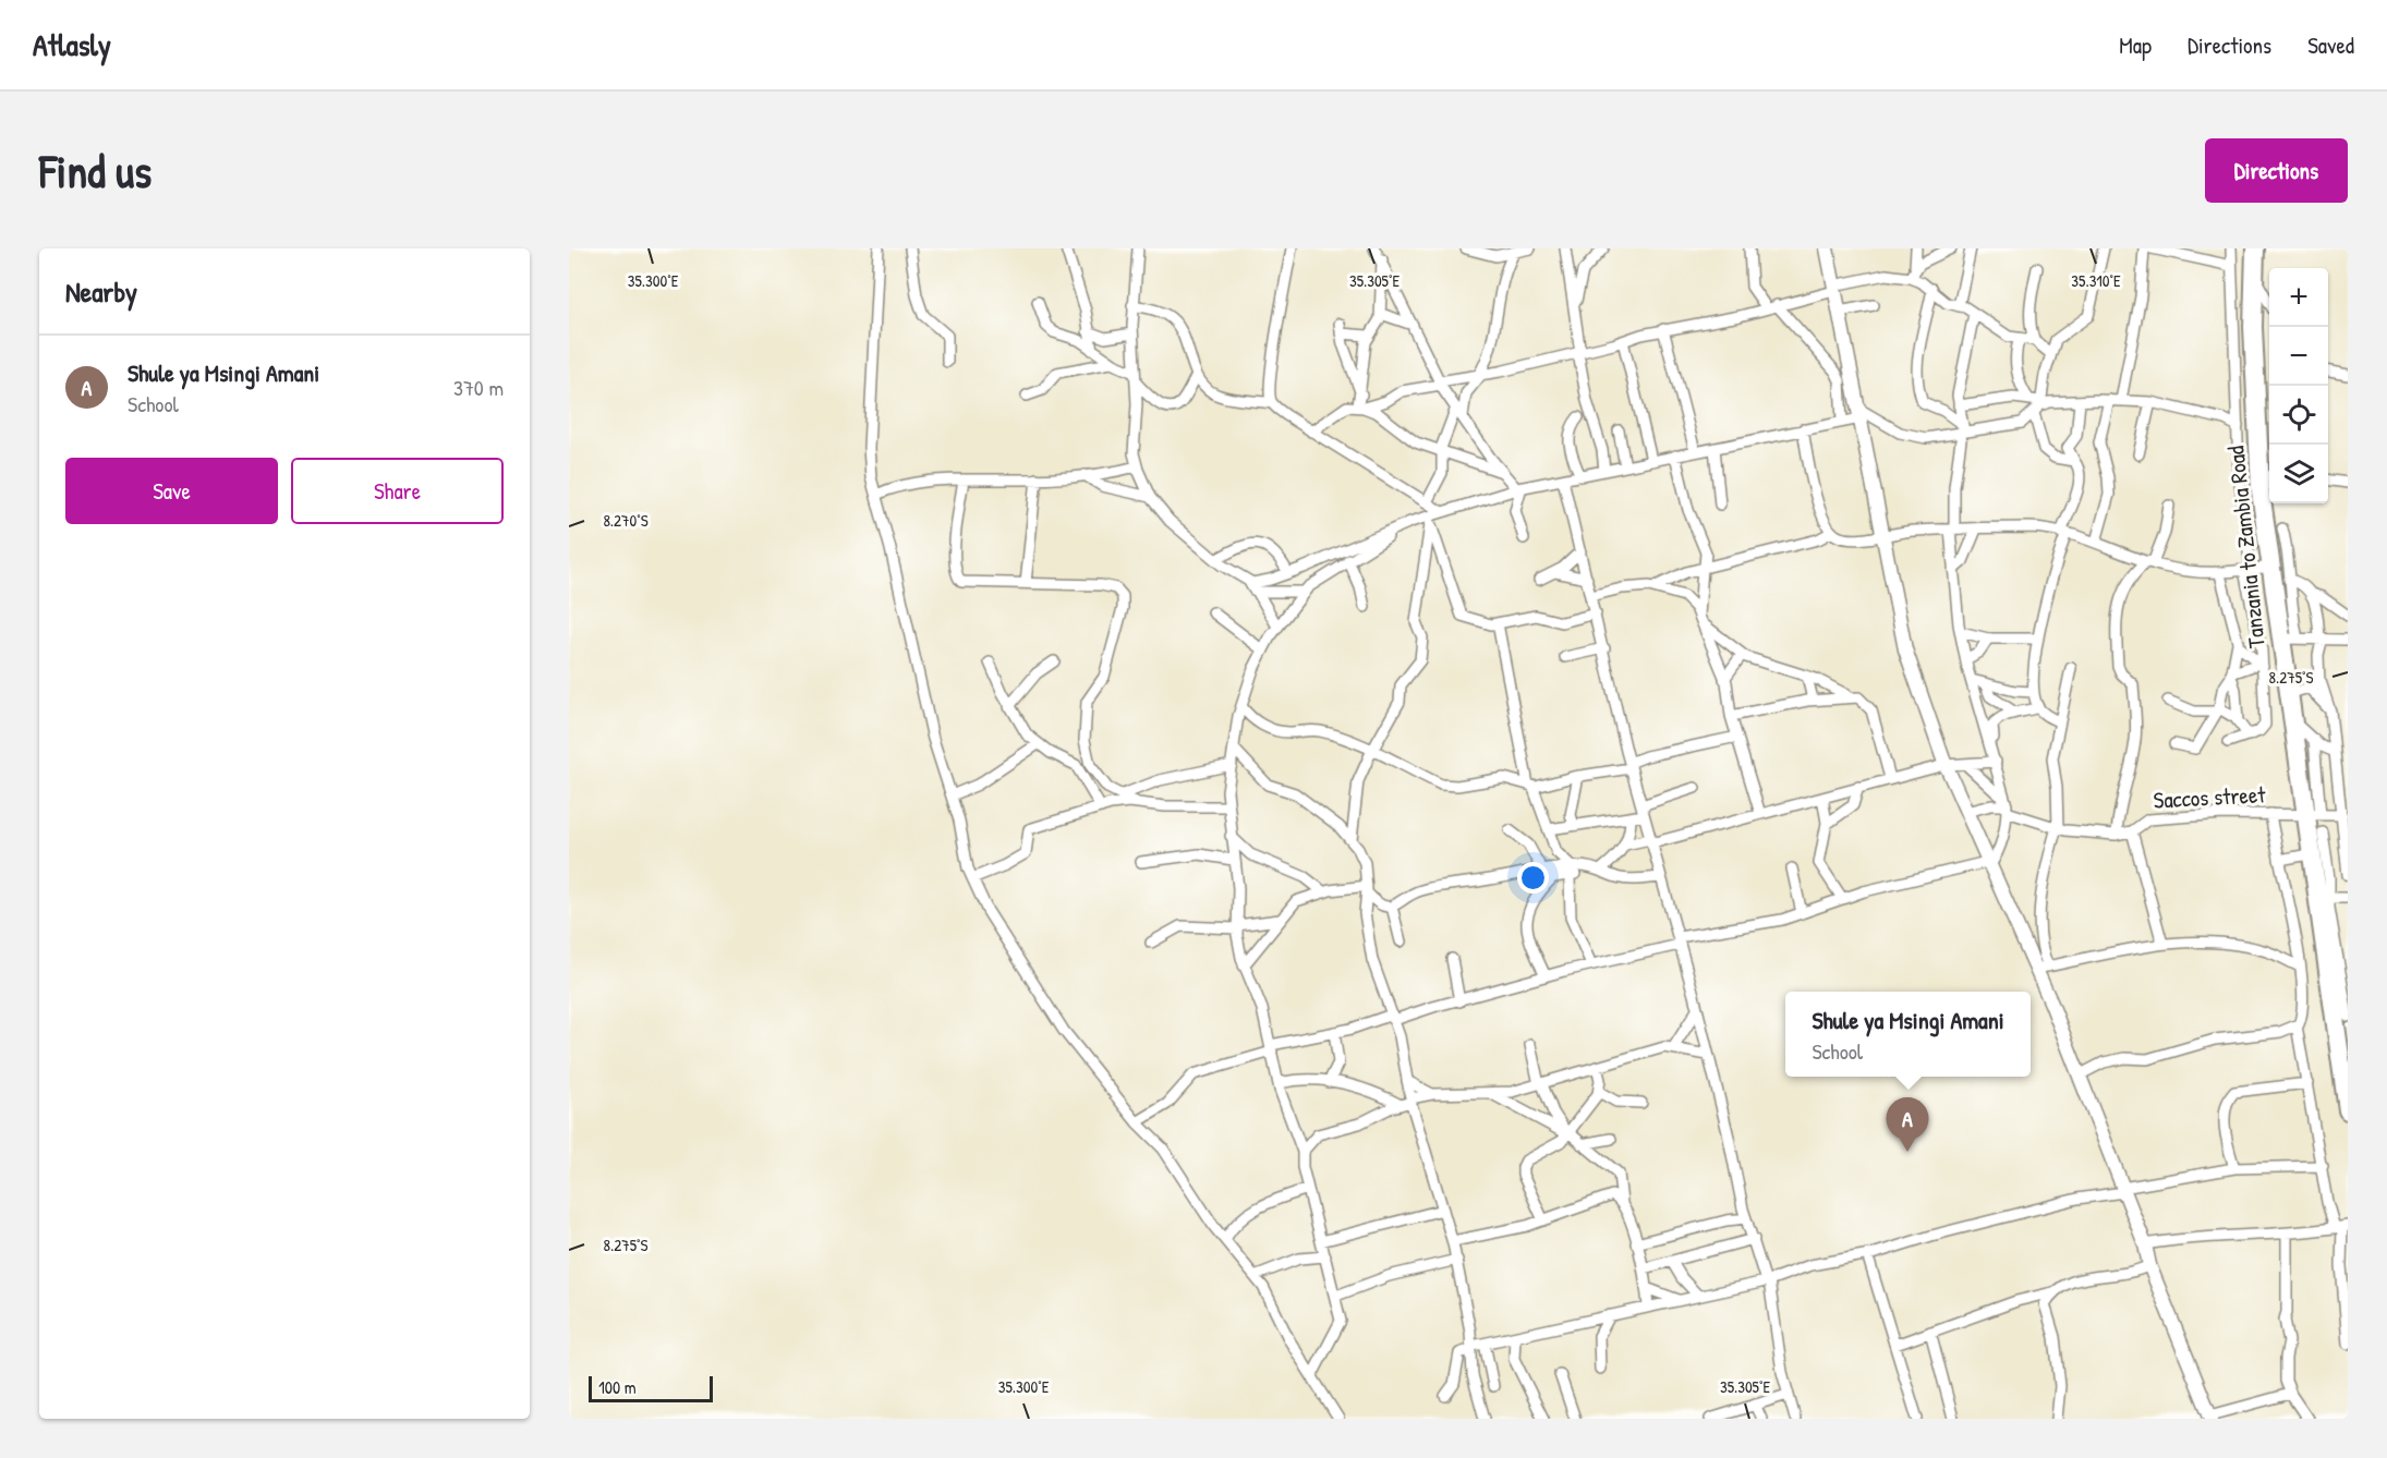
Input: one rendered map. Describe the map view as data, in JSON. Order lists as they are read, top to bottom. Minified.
{"streets":{"highway":["Tanzania to Zambia Road"],"street":["Saccos street"]},"crossings":[["Tanzania to Zambia Road","Saccos street"]],"scale_bar":"100 m","page":{"header":"Atlasly","nav":["Map","Directions","Saved"],"buttons":["Directions",["Save","Share"]],"title":"Find us","heading":"Nearby","map_buttons":["+","−"],"list":[{"mark":"A","name":"Shule ya Msingi Amani","note":"School","value":"370 m"}],"popup":["Shule ya Msingi Amani","School"],"pins":"A","scale":"100 m"},"coordinates":["35.300°E","35.305°E","35.310°E","8.270°S","8.275°S"]}
